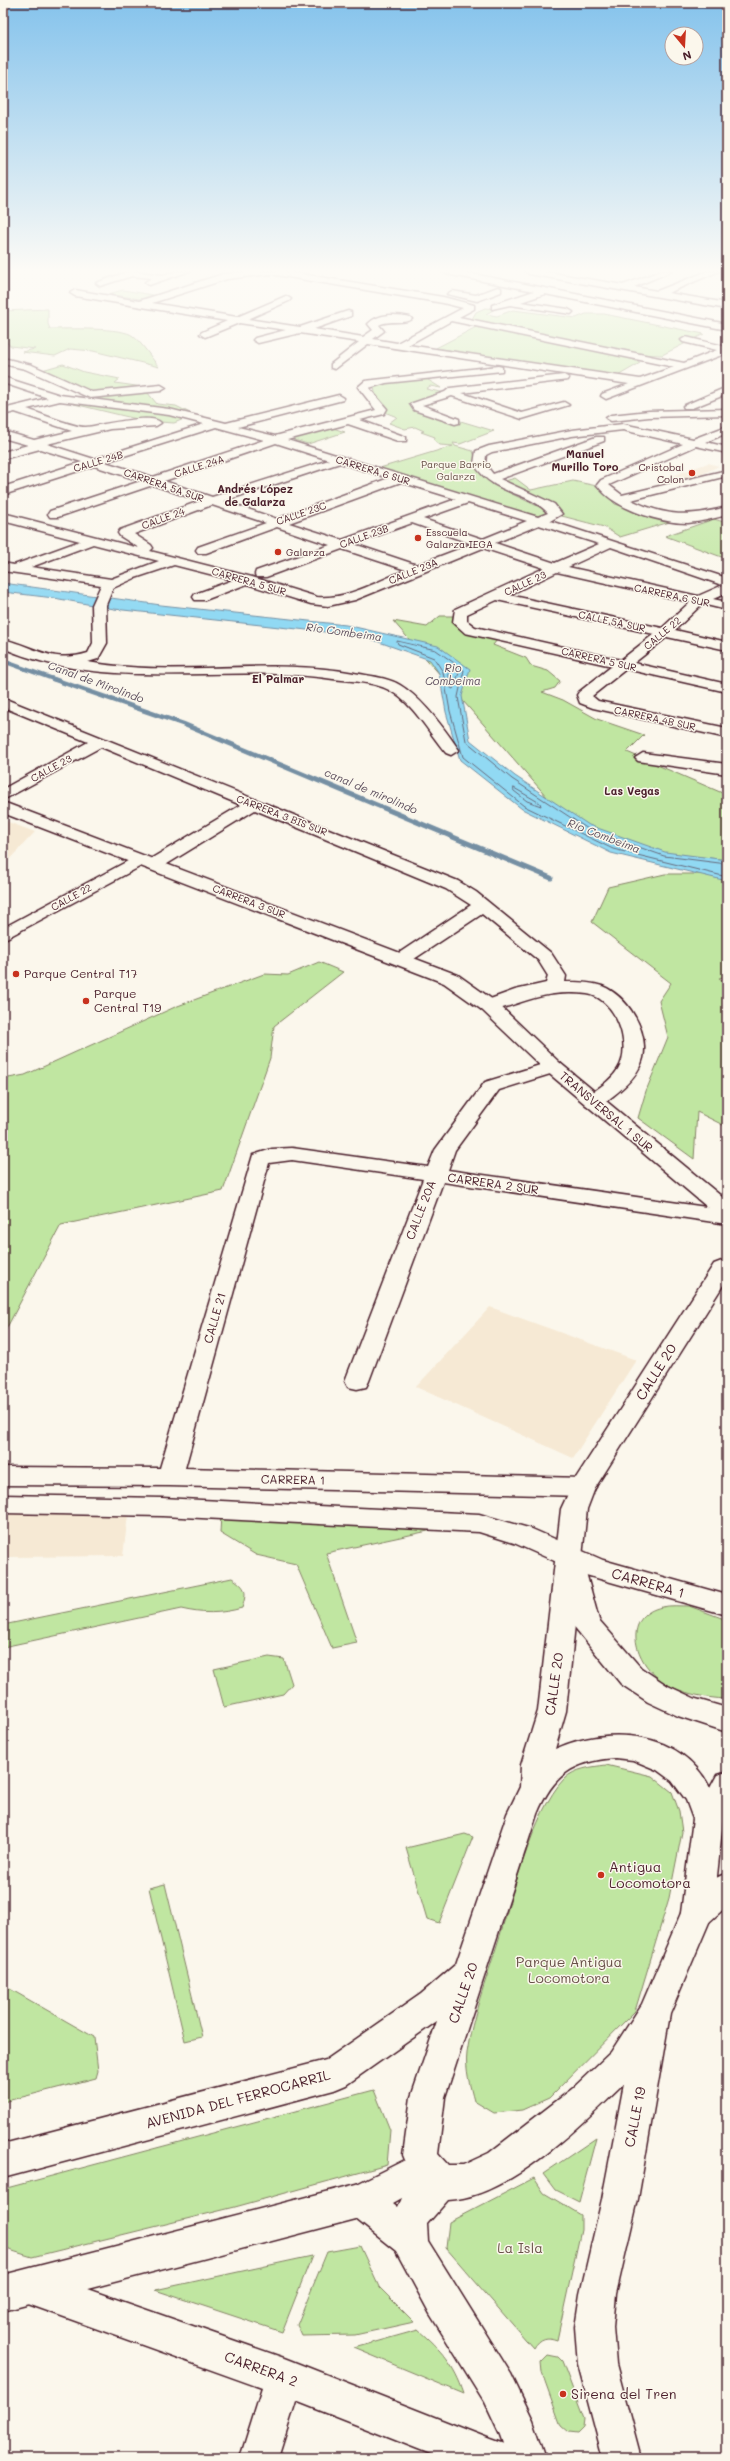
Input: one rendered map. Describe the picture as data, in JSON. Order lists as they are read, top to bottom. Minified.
{"streets":{"street":["CALLE 24B","CALLE 24A","CARRERA 6 SUR","CARRERA 5A SUR","CALLE 23C","CALLE 24","CALLE 23B","CALLE 23A","CARRERA 5 SUR","CALLE 23","CALLE 5A SUR","CALLE 22","CARRERA 4B SUR","CARRERA 3 BIS SUR","CARRERA 3 SUR","TRANSVERSAL 1 SUR","CARRERA 2 SUR","CALLE 20A","CALLE 21","CALLE 20","CARRERA 1","AVENIDA DEL FERROCARRIL","CALLE 19","CARRERA 2"]},"crossings":[["CALLE 24B","CARRERA 6 SUR"],["CALLE 24B","CARRERA 5A SUR"],["CALLE 24A","CARRERA 6 SUR"],["CALLE 24A","CARRERA 5A SUR"],["CARRERA 6 SUR","CALLE 23C"],["CARRERA 6 SUR","CALLE 24"],["CARRERA 6 SUR","CALLE 23B"],["CARRERA 6 SUR","CALLE 23A"],["CARRERA 6 SUR","CALLE 23"],["CARRERA 6 SUR","CALLE 22"],["CARRERA 5A SUR","CALLE 23C"],["CARRERA 5A SUR","CALLE 24"],["CARRERA 5A SUR","CALLE 23B"],["CARRERA 5A SUR","CALLE 23A"],["CALLE 24","CARRERA 5 SUR"],["CALLE 23A","CARRERA 5 SUR"],["CARRERA 5 SUR","CALLE 23"],["CARRERA 5 SUR","CALLE 22"],["CALLE 23","CALLE 5A SUR"],["CALLE 23","CARRERA 3 BIS SUR"],["CALLE 5A SUR","CALLE 22"],["CALLE 22","CARRERA 4B SUR"],["CALLE 22","CARRERA 3 BIS SUR"],["CALLE 22","CARRERA 3 SUR"],["CARRERA 3 SUR","TRANSVERSAL 1 SUR"],["TRANSVERSAL 1 SUR","CALLE 20A"],["CARRERA 2 SUR","CALLE 20A"],["CARRERA 2 SUR","CALLE 21"],["CALLE 21","CARRERA 1"],["CALLE 20","CARRERA 1"],["CALLE 20","AVENIDA DEL FERROCARRIL"]],"districts":["Manuel Murillo Toro","Andrés López de Galarza","El Palmar","Las Vegas"],"water":["Río Combeima","Rio Combeima","Canal de Mirolindo","canal de mirolindo"],"parks":["Parque Barrio Galarza","Parque Antigua Locomotora","La Isla"],"places":["Cristobal Colon","Esscuela Galarza IEGA","Galarza","Parque Central T17","Parque Central T19","Antigua Locomotora","Sirena del Tren"],"north":"bottom"}
